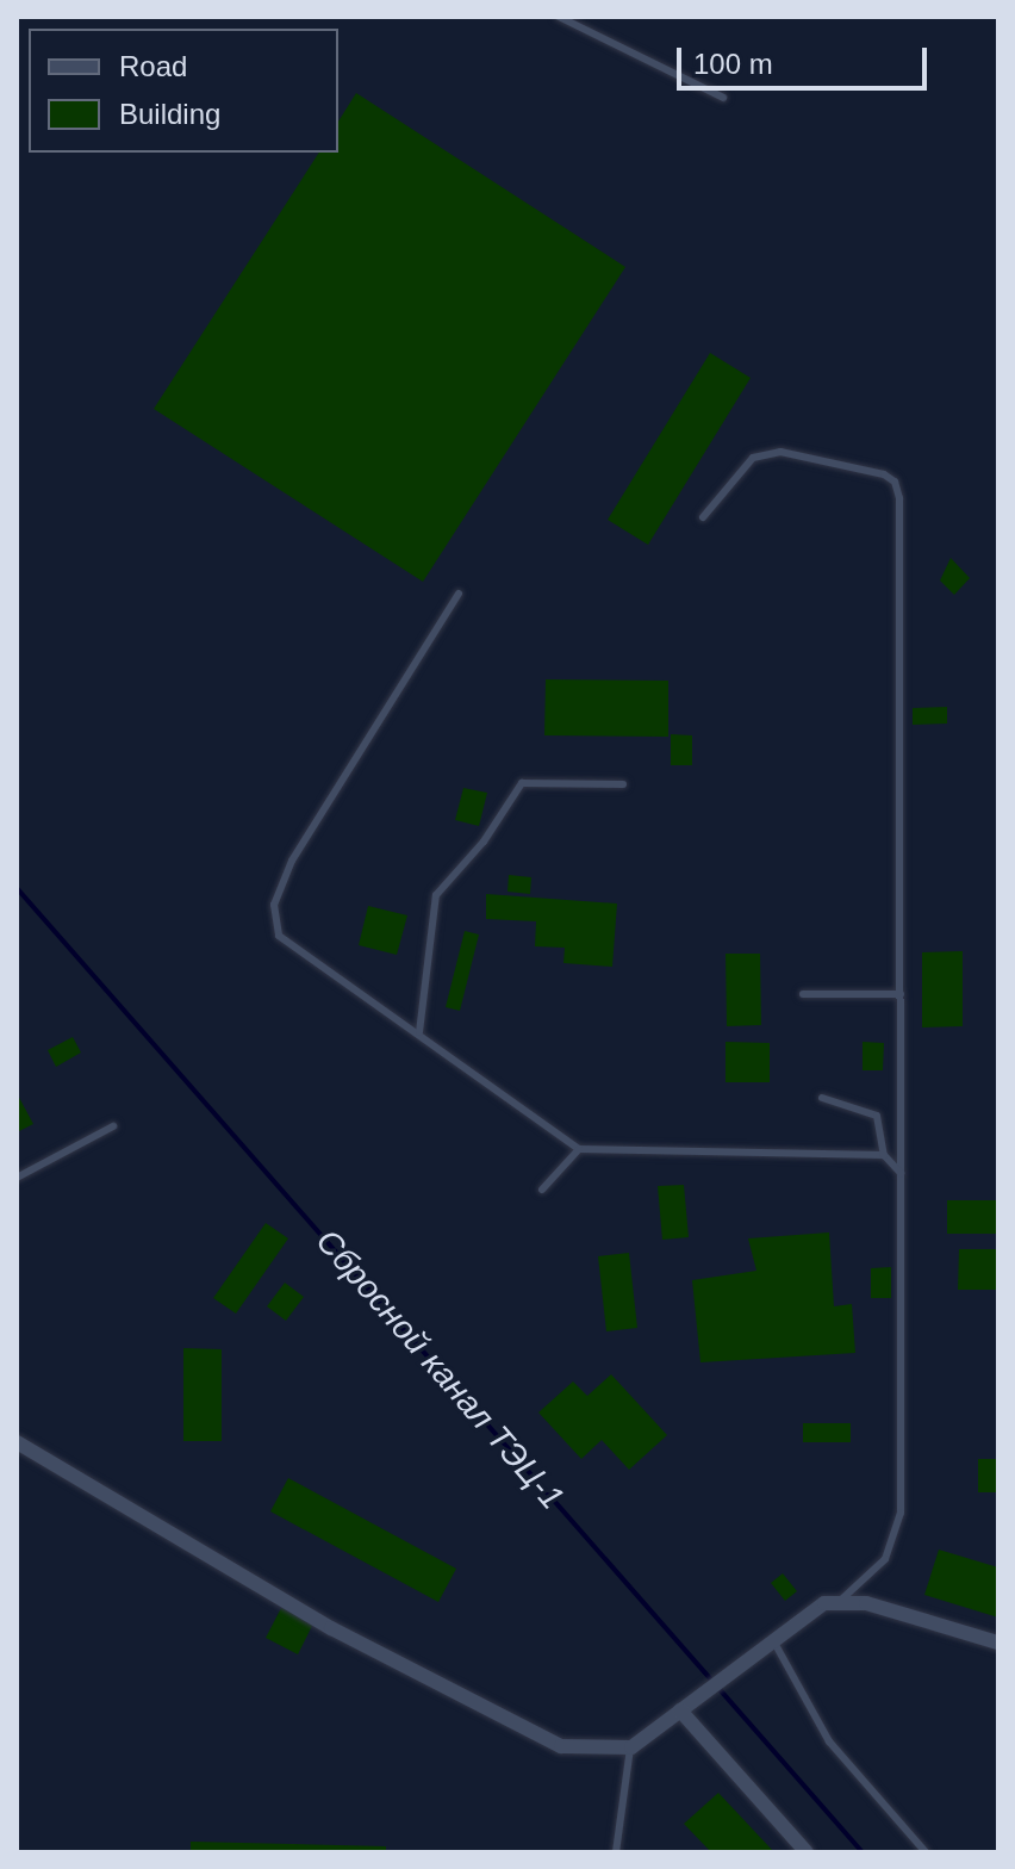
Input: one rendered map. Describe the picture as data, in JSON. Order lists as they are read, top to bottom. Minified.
{"water":["Сбросной канал ТЭЦ-1"],"legend":["Road","Building"],"scale_bar":"100 m"}
